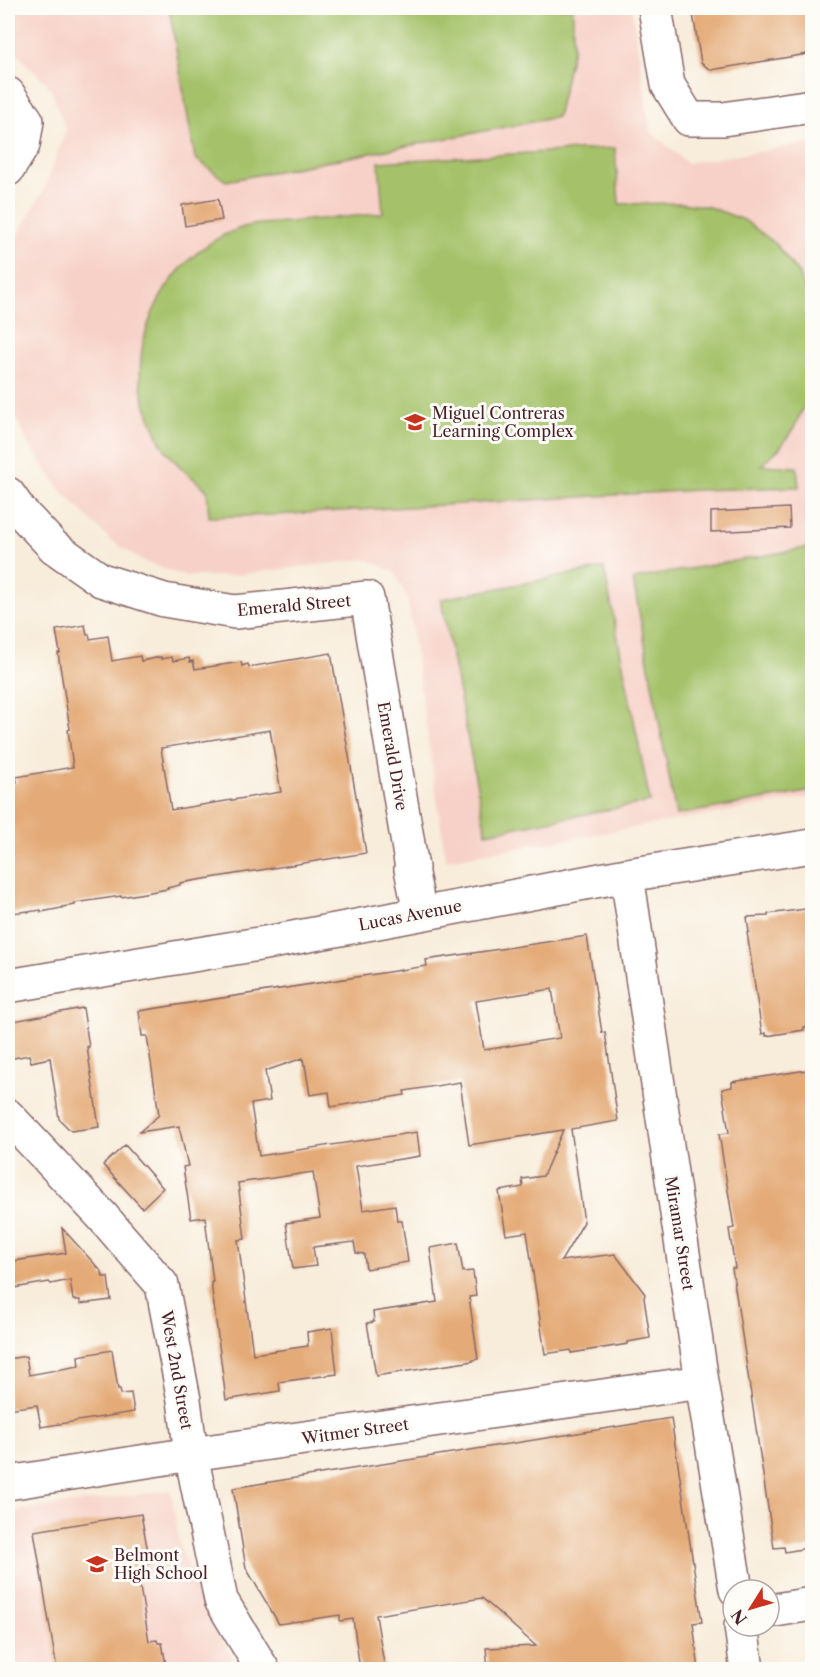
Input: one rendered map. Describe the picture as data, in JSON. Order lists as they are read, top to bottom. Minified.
{"streets":{"street":["Emerald Street","Emerald Drive","Lucas Avenue","Miramar Street","West 2nd Street","Witmer Street"]},"crossings":[["Emerald Street","Emerald Drive"],["Emerald Drive","Lucas Avenue"],["Lucas Avenue","Miramar Street"],["Miramar Street","Witmer Street"],["West 2nd Street","Witmer Street"]],"places":{"school or university":["Miguel Contreras Learning Complex","Belmont High School"]},"north":"bottom left"}
